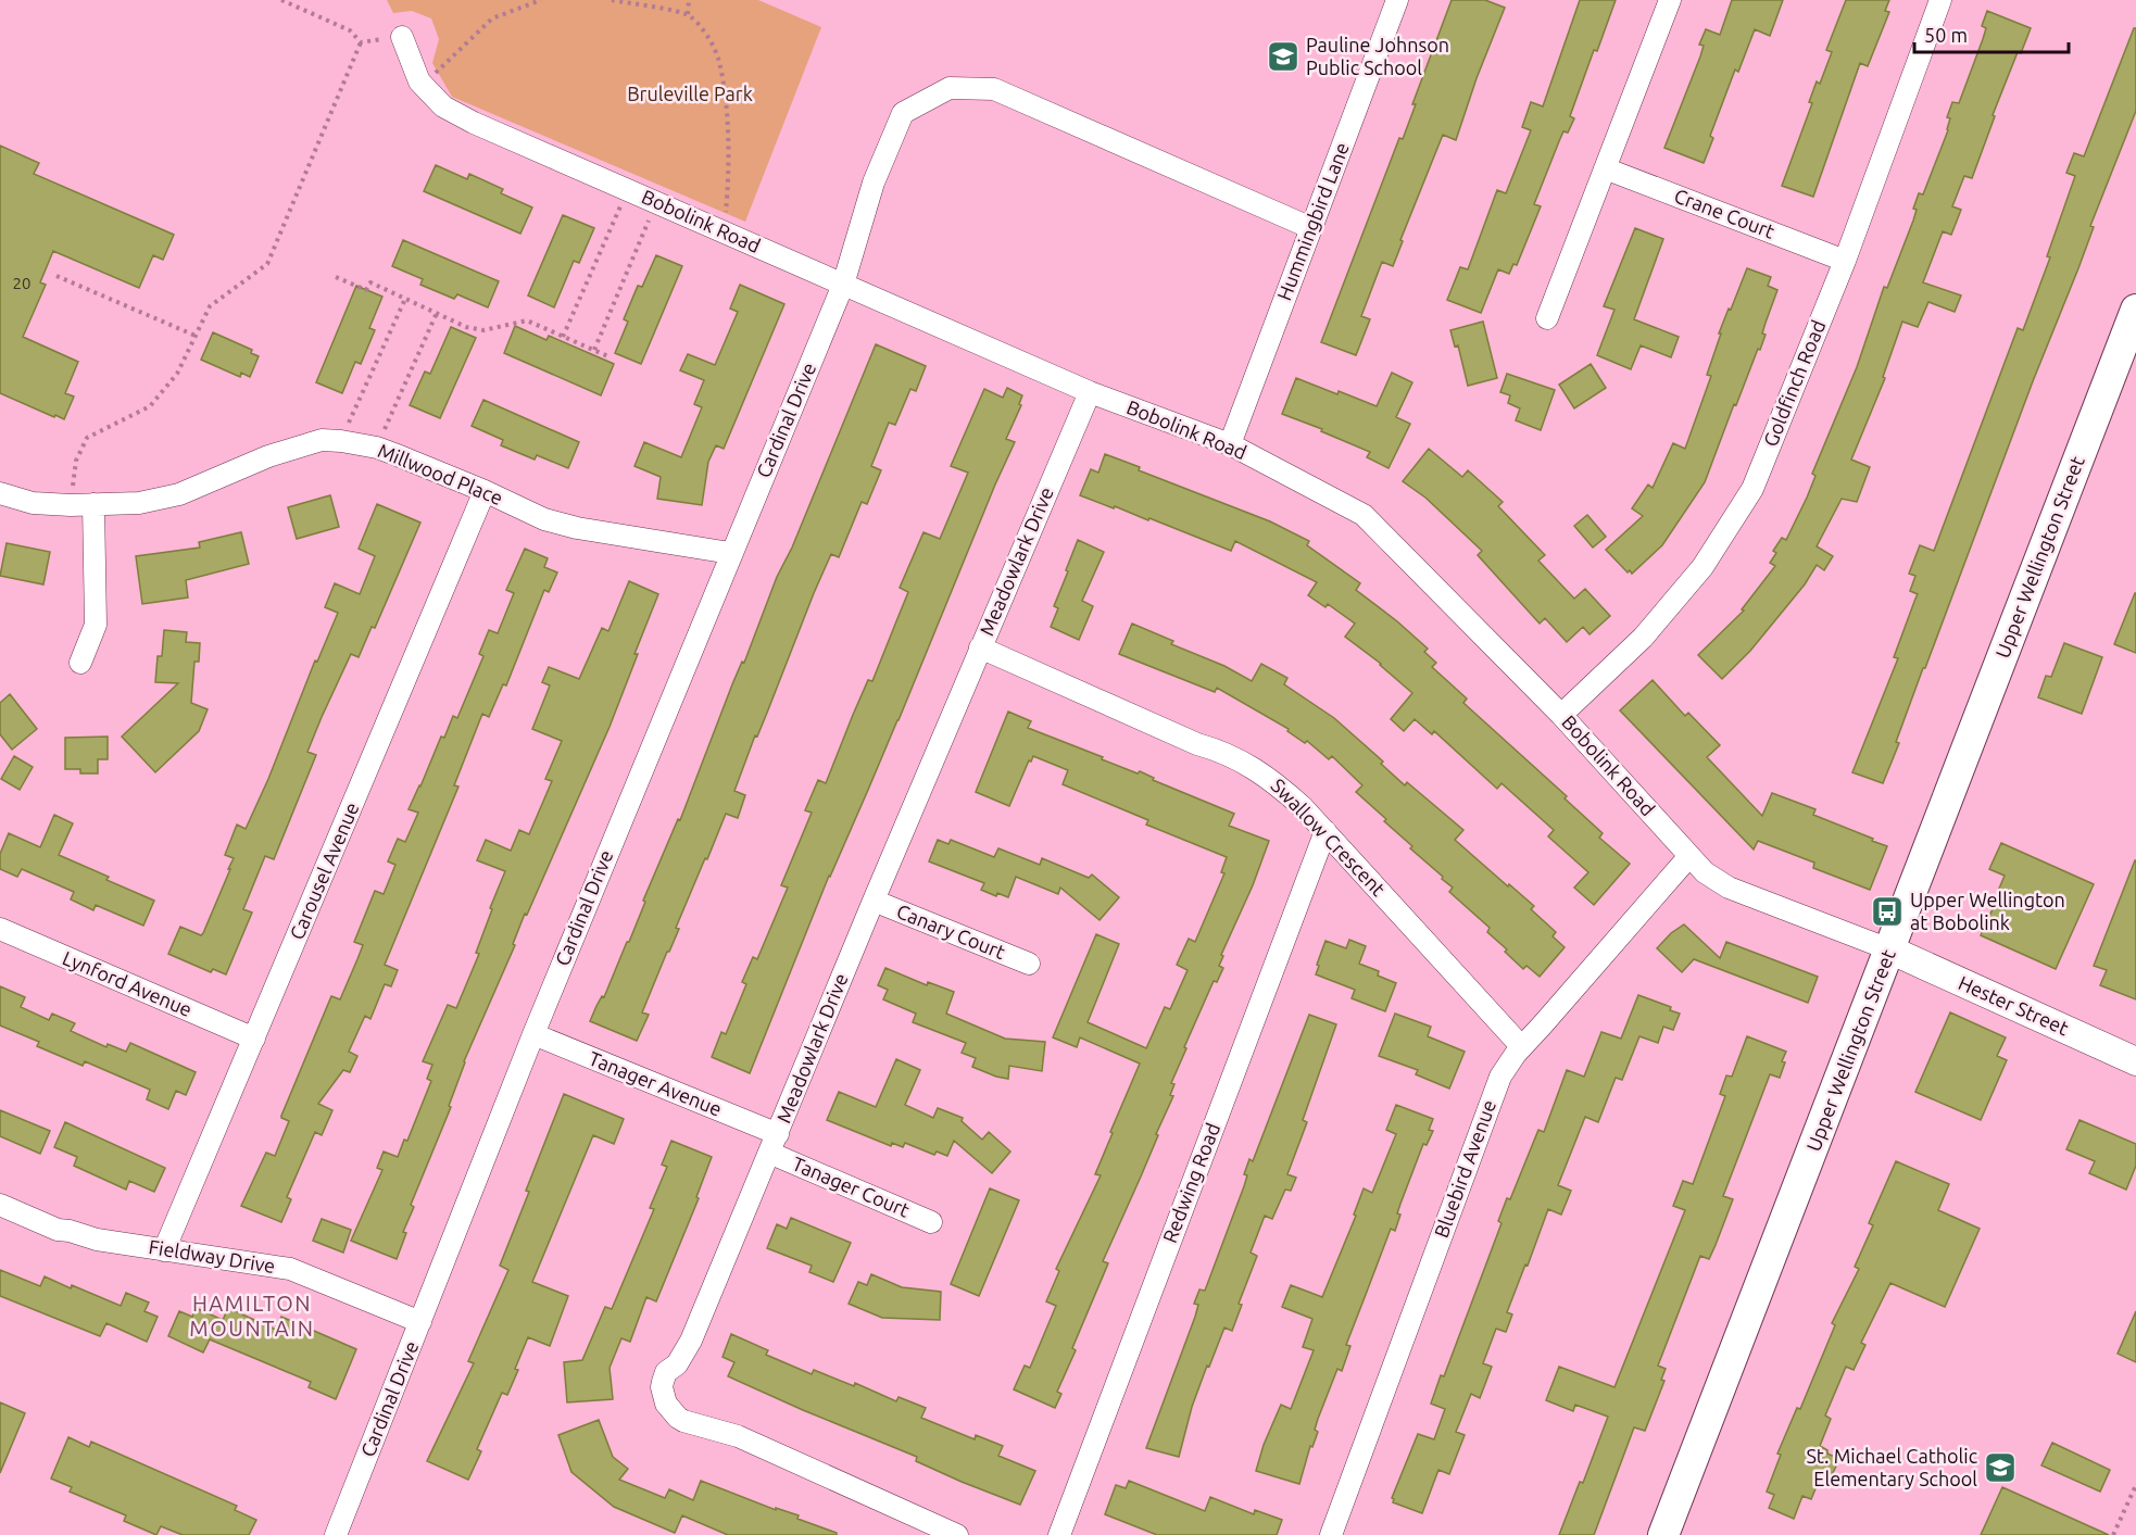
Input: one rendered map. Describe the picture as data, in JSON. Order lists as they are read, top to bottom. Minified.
{"streets":{"main road":["Upper Wellington Street"],"street":["Crane Court","Bobolink Road","Hummingbird Lane","Goldfinch Road","Cardinal Drive","Millwood Place","Meadowlark Drive","Swallow Crescent","Carousel Avenue","Canary Court","Lynford Avenue","Hester Street","Tanager Avenue","Bluebird Avenue","Redwing Road","Tanager Court","Fieldway Drive"]},"crossings":[["Crane Court","Goldfinch Road"],["Bobolink Road","Hummingbird Lane"],["Bobolink Road","Goldfinch Road"],["Bobolink Road","Cardinal Drive"],["Bobolink Road","Upper Wellington Street"],["Bobolink Road","Meadowlark Drive"],["Bobolink Road","Hester Street"],["Bobolink Road","Bluebird Avenue"],["Hummingbird Lane","Cardinal Drive"],["Cardinal Drive","Millwood Place"],["Cardinal Drive","Tanager Avenue"],["Cardinal Drive","Fieldway Drive"],["Millwood Place","Carousel Avenue"],["Upper Wellington Street","Hester Street"],["Meadowlark Drive","Swallow Crescent"],["Meadowlark Drive","Canary Court"],["Meadowlark Drive","Tanager Avenue"],["Meadowlark Drive","Tanager Court"],["Swallow Crescent","Bluebird Avenue"],["Swallow Crescent","Redwing Road"],["Carousel Avenue","Lynford Avenue"],["Carousel Avenue","Fieldway Drive"],["Tanager Avenue","Tanager Court"]],"districts":["HAMILTON MOUNTAIN"],"parks":["Bruleville Park"],"places":{"school or university":["Pauline Johnson Public School","St. Michael Catholic Elementary School"],"bus stop":["Upper Wellington at Bobolink"]},"house_numbers":["20"],"scale_bar":"50 m"}
